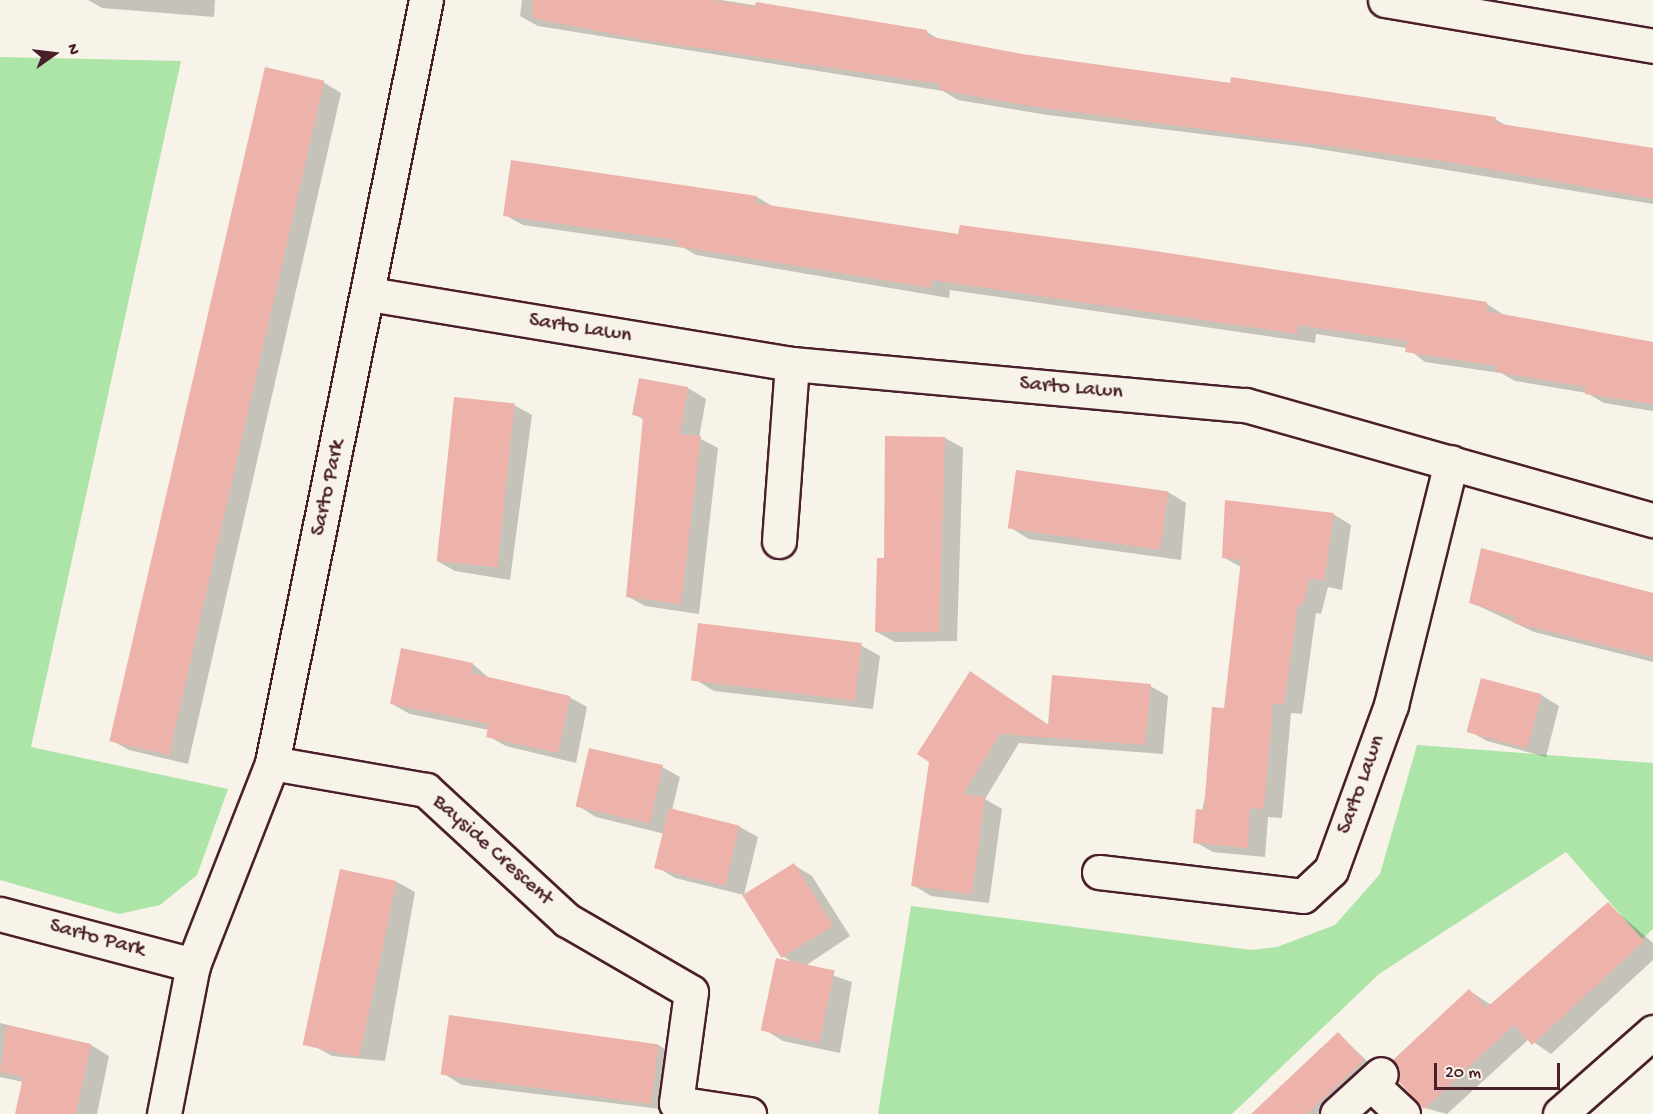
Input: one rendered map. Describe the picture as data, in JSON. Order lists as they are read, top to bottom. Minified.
{"streets":{"street":["Sarto Lawn","Sarto Park","Bayside Crescent"]},"crossings":[["Sarto Lawn","Sarto Park"],["Sarto Park","Bayside Crescent"]],"scale_bar":"20 m","north":"right"}
